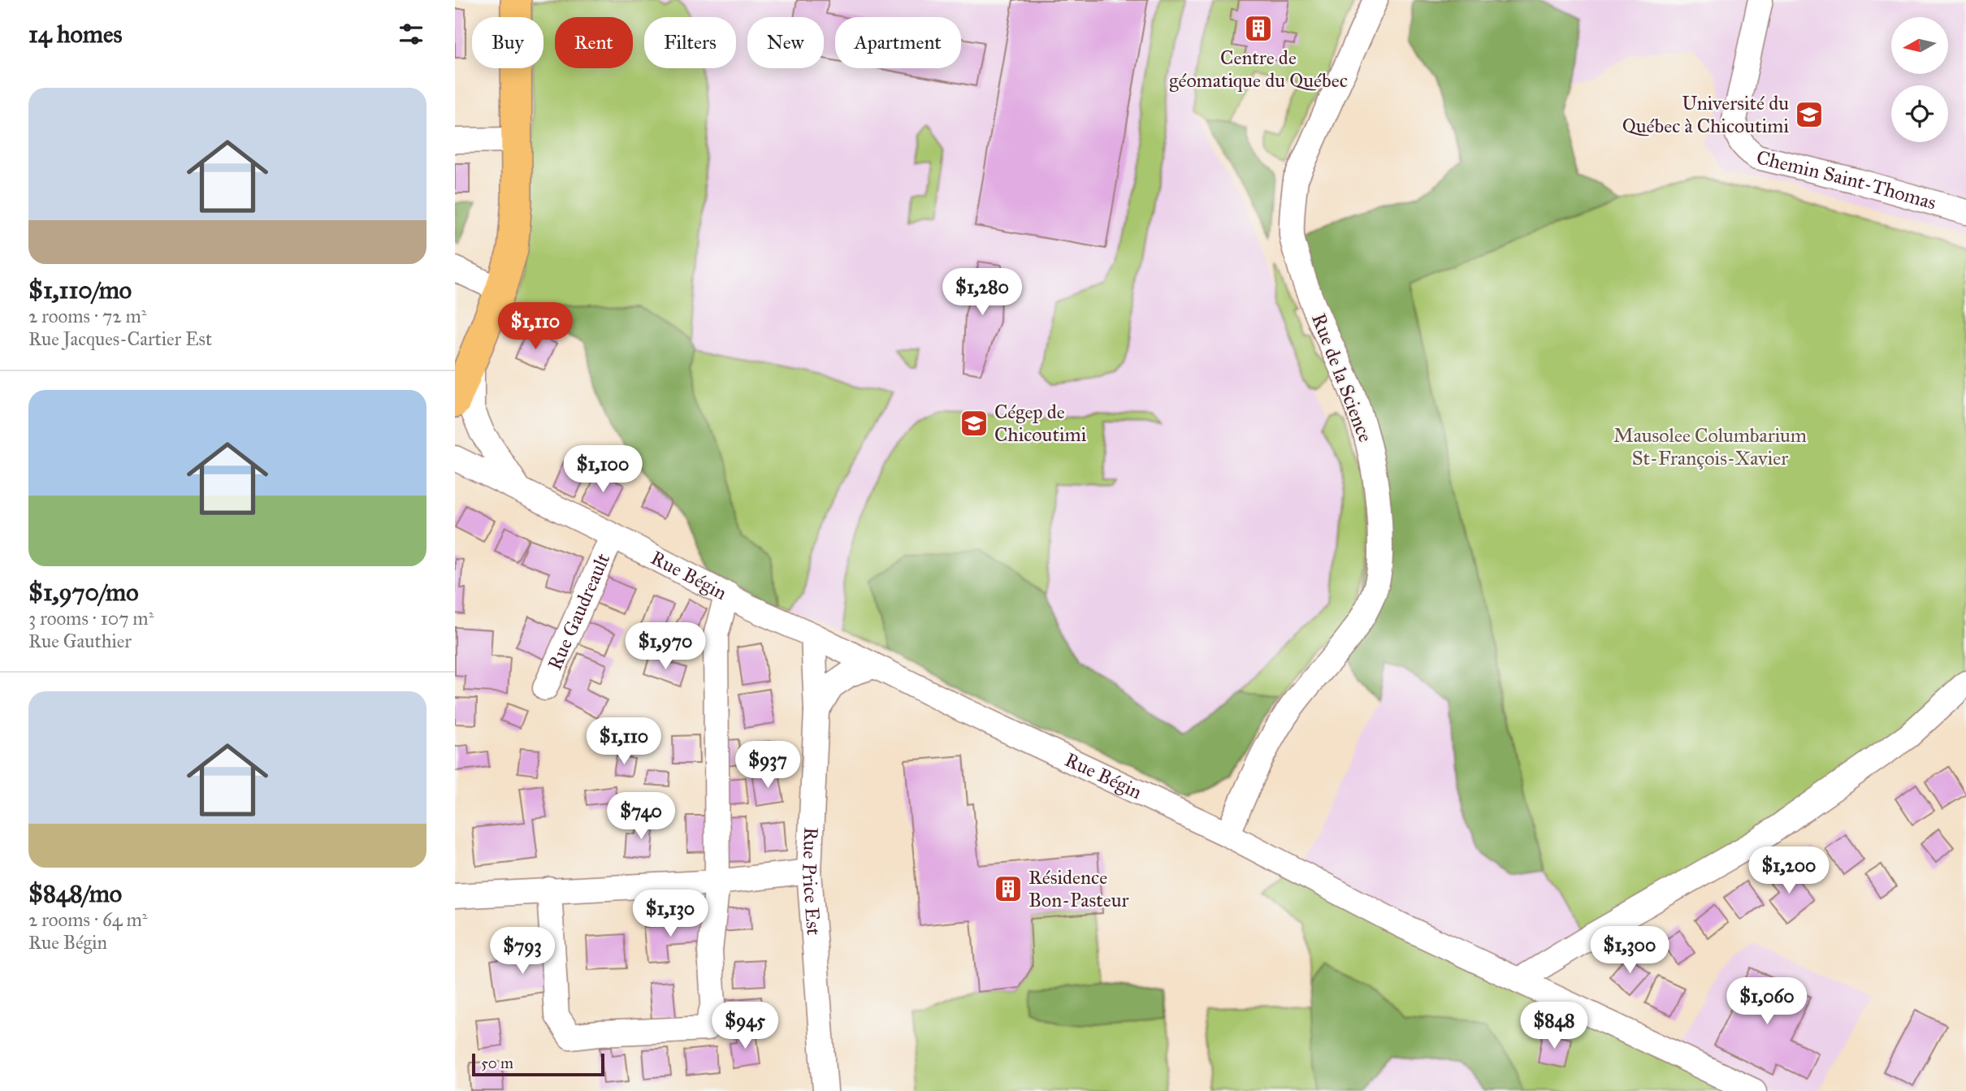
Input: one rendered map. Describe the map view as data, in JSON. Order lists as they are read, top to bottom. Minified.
{"streets":{"street":["Chemin Saint-Thomas","Rue de la Science","Rue Bégin","Rue Gaudreault","Rue Price Est"]},"crossings":[["Rue de la Science","Rue Bégin"],["Rue Bégin","Rue Gaudreault"],["Rue Bégin","Rue Price Est"]],"parks":["Mausolee Columbarium St-François-Xavier"],"places":{"building":["Centre de géomatique du Québec","Résidence Bon-Pasteur"],"school or university":["Université du Québec à Chicoutimi","Cégep de Chicoutimi"]},"scale_bar":"50 m","north":"left","page":{"heading":"14 homes","chip":["Buy","Rent","Filters","New","Apartment"],"list":[{"name":"$1,110/mo","note":"2 rooms · 72 m² · Rue Jacques-Cartier Est"},{"name":"$1,970/mo","note":"3 rooms · 107 m² · Rue Gauthier"},{"name":"$848/mo","note":"2 rooms · 64 m² · Rue Bégin"}],"price":["$1,280","$1,110","$1,100","$1,970","$1,110","$937","$740","$1,200","$1,130","$1,300","$793","$1,060","$945","$848"],"scale":"50 m"}}
